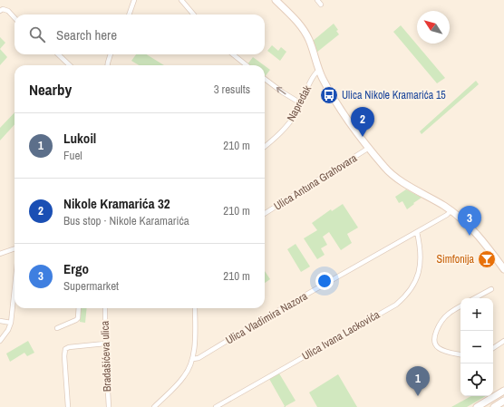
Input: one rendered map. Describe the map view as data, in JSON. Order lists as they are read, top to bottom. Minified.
{"streets":{"street":["Napredak","Ulica Antuna Grahovara","Ulica Vladimira Nazora","Ulica Ivana Lackovića","Bradašićeva ulica"]},"crossings":[["Ulica Vladimira Nazora","Ulica Ivana Lackovića"]],"places":{"bus stop":["Ulica Nikole Kramarića 15"],"bar":["Simfonija"]},"north":"top left","page":{"search":"Search here","heading":["Nearby","3 results"],"pins":["2","3","1"],"list":[{"mark":"1","name":"Lukoil","note":"Fuel","value":"210 m"},{"mark":"2","name":"Nikole Kramarića 32","note":"Bus stop · Nikole Karamarića","value":"210 m"},{"mark":"3","name":"Ergo","note":"Supermarket","value":"210 m"}],"map_buttons":["+","−"]}}
